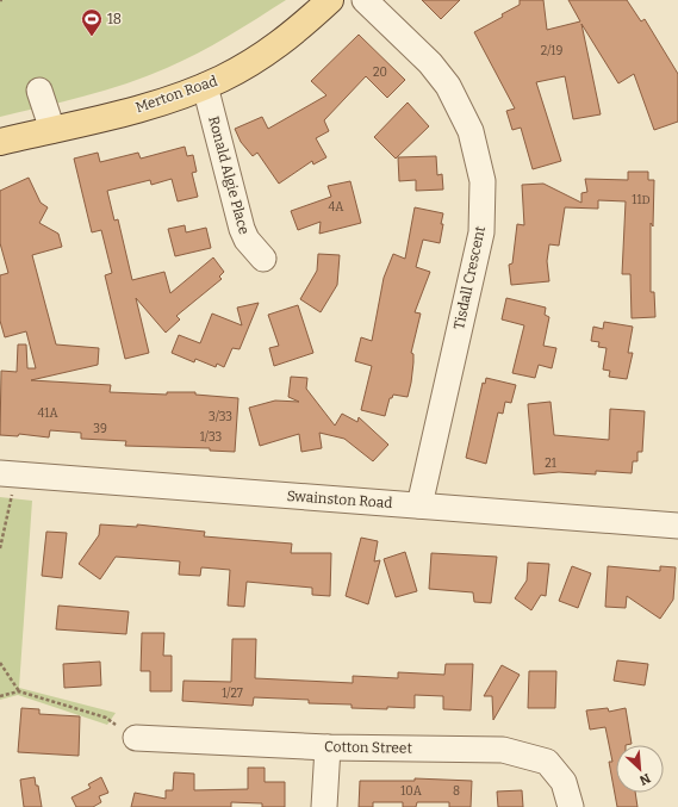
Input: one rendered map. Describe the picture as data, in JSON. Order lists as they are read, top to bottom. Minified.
{"streets":{"main road":["Merton Road"],"street":["Ronald Algie Place","Tisdall Crescent","Swainston Road","Cotton Street"]},"crossings":[["Merton Road","Ronald Algie Place"],["Tisdall Crescent","Swainston Road"]],"places":{"sports":["18"]},"house_numbers":["2/19","20","11D","4A","41A","3/33","39","1/33","21","1/27","10A","8"],"north":"bottom right"}
